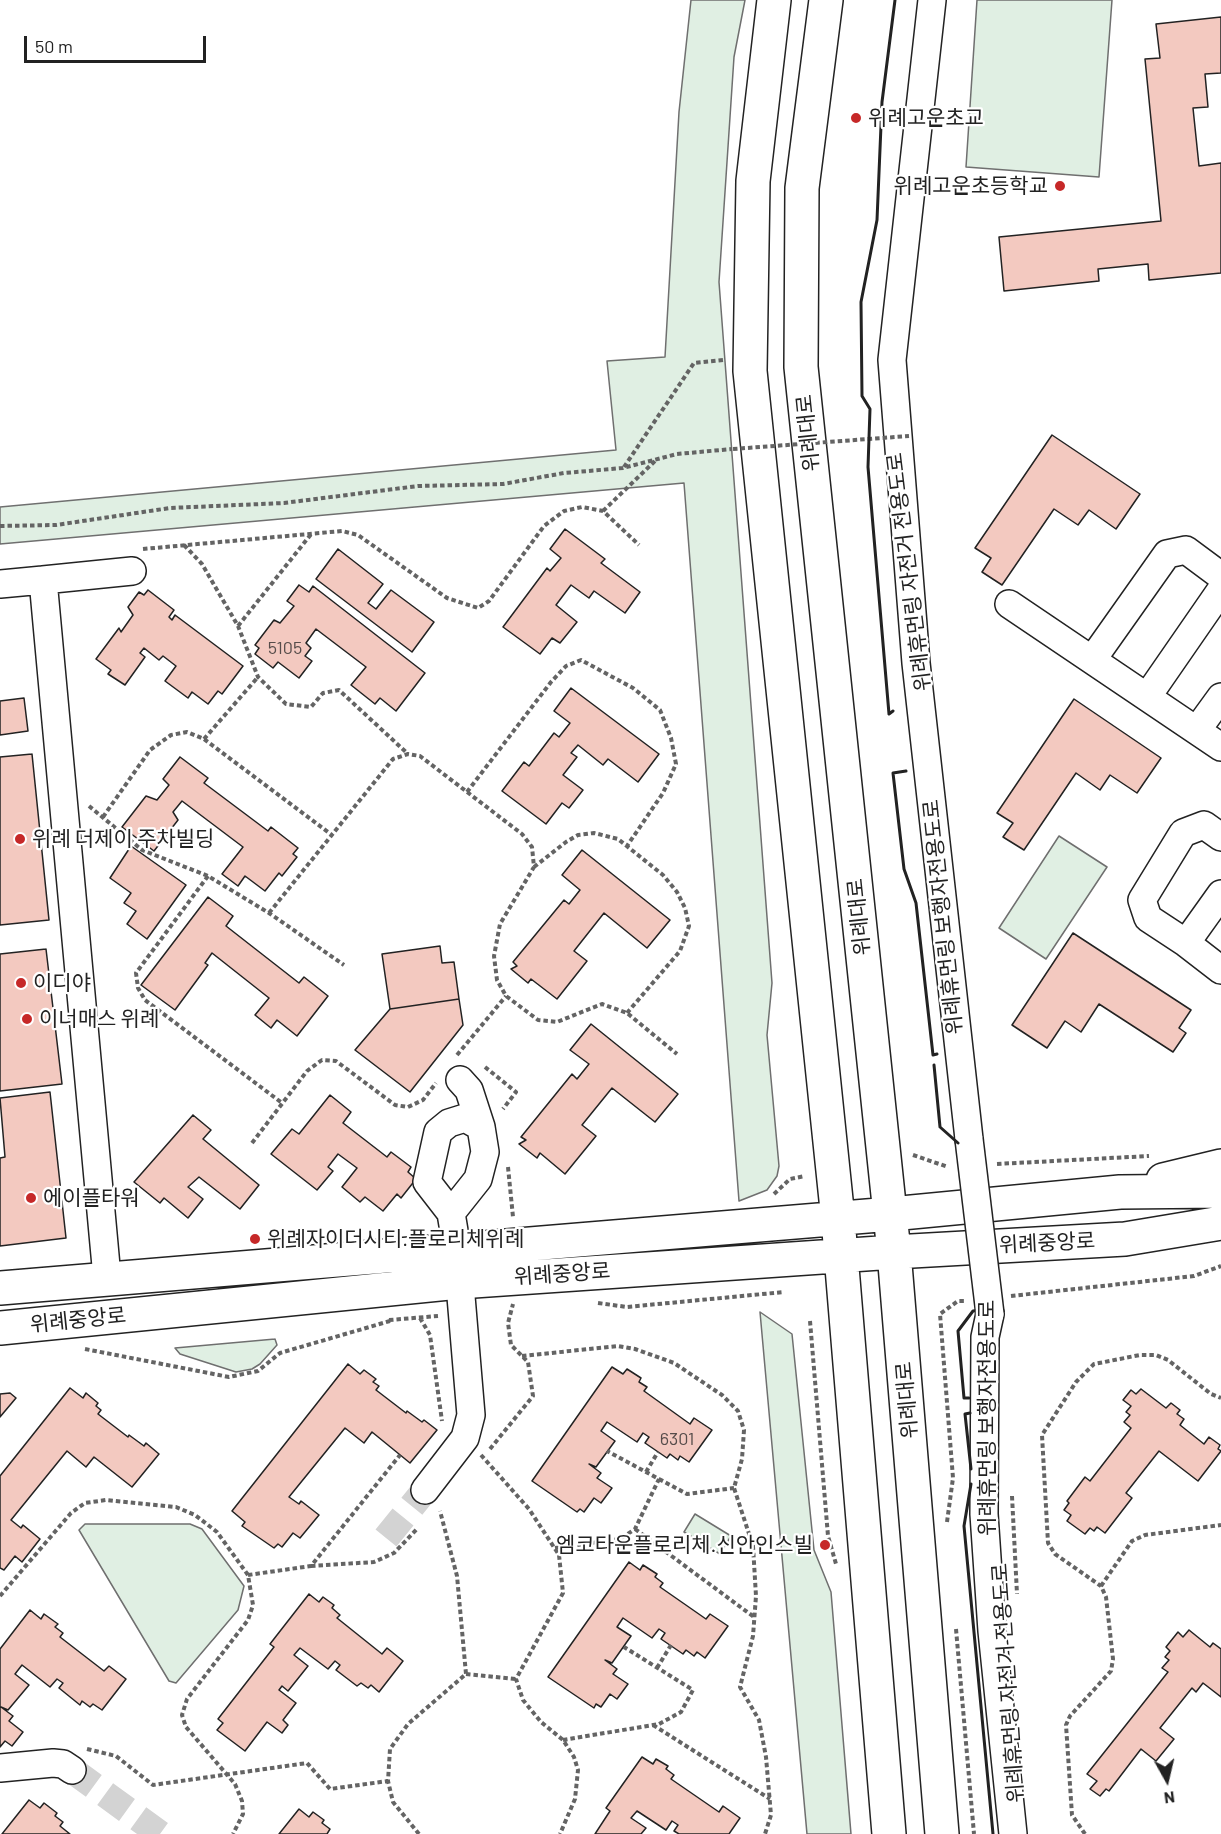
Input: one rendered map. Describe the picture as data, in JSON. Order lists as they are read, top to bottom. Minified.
{"streets":{"main road":["위례대로","위례중앙로"],"street":["위례휴먼링 보행자전용도로"],"path":["위례휴먼링 자전거 전용도로"]},"crossings":[["위례대로","위례중앙로"]],"places":["위례고운초교","위례고운초등학교","위례 더제이 주차빌딩","이디야","이너매스 위례","에이플타워","위례자이더시티.플로리체위례","엠코타운플로리체.신안인스빌"],"house_numbers":["5105","6301"],"scale_bar":"50 m","north":"bottom"}
